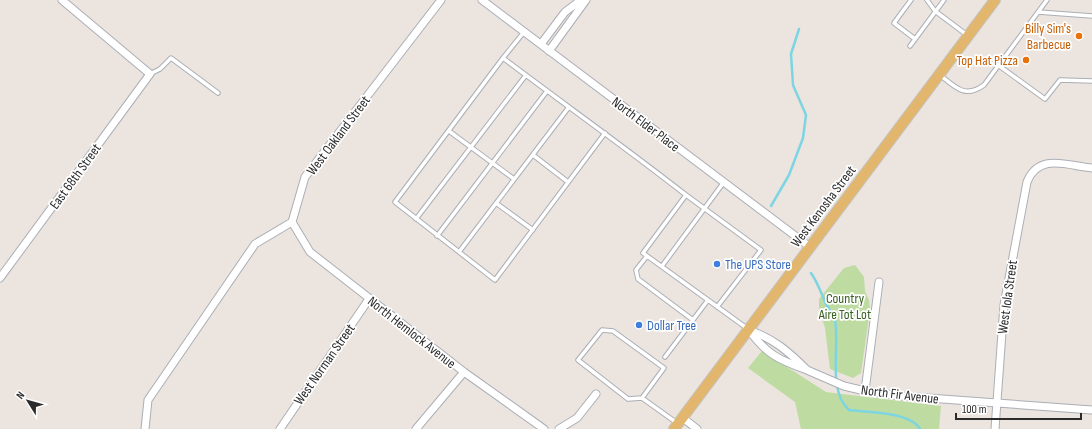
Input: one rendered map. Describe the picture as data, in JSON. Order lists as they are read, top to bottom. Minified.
{"streets":{"main road":["West Kenosha Street"],"street":["North Elder Place","West Oakland Street","East 68th Street","West Iola Street","North Hemlock Avenue","West Norman Street","North Fir Avenue"]},"crossings":[["North Elder Place","West Kenosha Street"],["West Oakland Street","North Hemlock Avenue"],["West Kenosha Street","North Fir Avenue"],["West Iola Street","North Fir Avenue"],["North Hemlock Avenue","West Norman Street"]],"parks":["Country Aire Tot Lot"],"places":["Billy Sim's Barbecue","Top Hat Pizza","The UPS Store","Dollar Tree"],"scale_bar":"100 m","north":"top left"}
